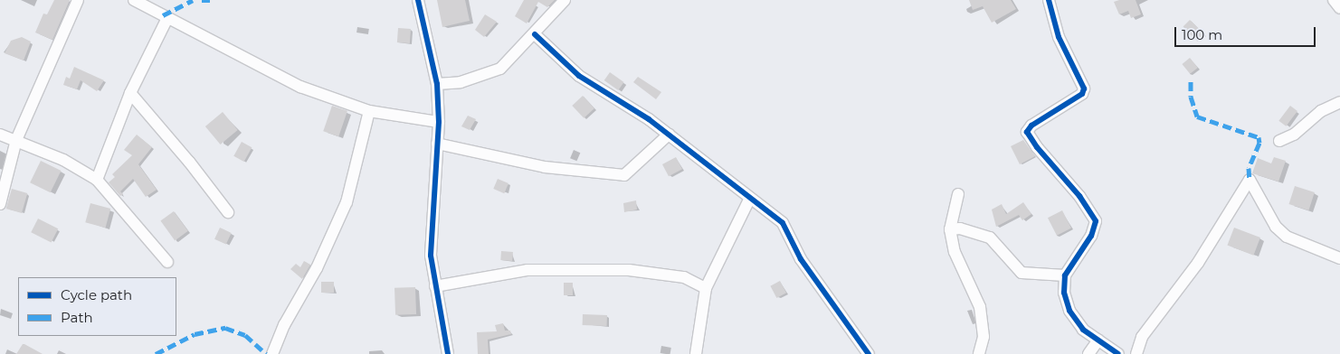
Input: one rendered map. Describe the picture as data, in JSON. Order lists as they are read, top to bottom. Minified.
{"legend":["Cycle path","Path"],"scale_bar":"100 m"}
